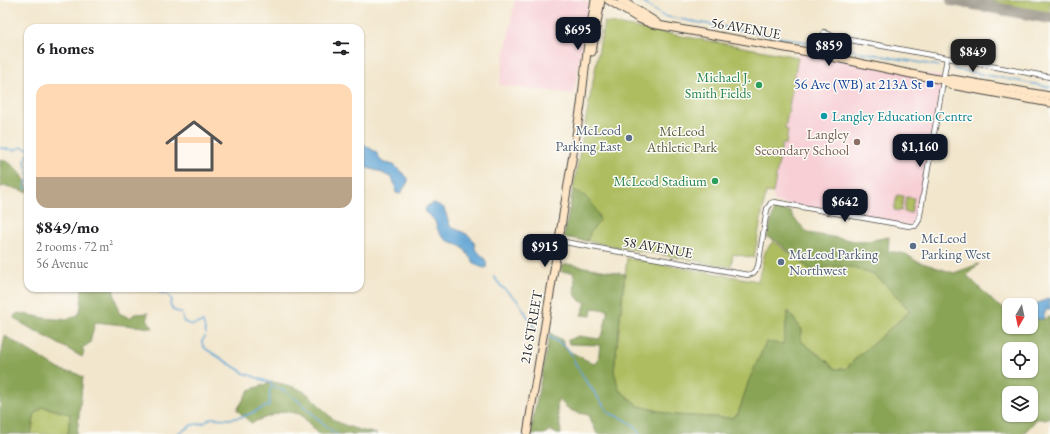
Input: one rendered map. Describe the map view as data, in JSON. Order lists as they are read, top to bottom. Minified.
{"streets":{"main road":["56 AVENUE","216 STREET"],"street":["58 AVENUE"]},"crossings":[["56 AVENUE","58 AVENUE"],["58 AVENUE","216 STREET"]],"parks":["McLeod Athletic Park"],"places":{"transit":["56 Ave (WB) at 213A St"],"other":["Michael J. Smith Fields","Langley Education Centre","McLeod Parking East","Langley Secondary School","McLeod Stadium","McLeod Parking West","McLeod Parking Northwest"]},"north":"bottom","page":{"price":["$695","$859","$849","$1,160","$642","$915"],"heading":"6 homes","list":[{"name":"$849/mo","note":"2 rooms · 72 m² · 56 Avenue"}]}}
